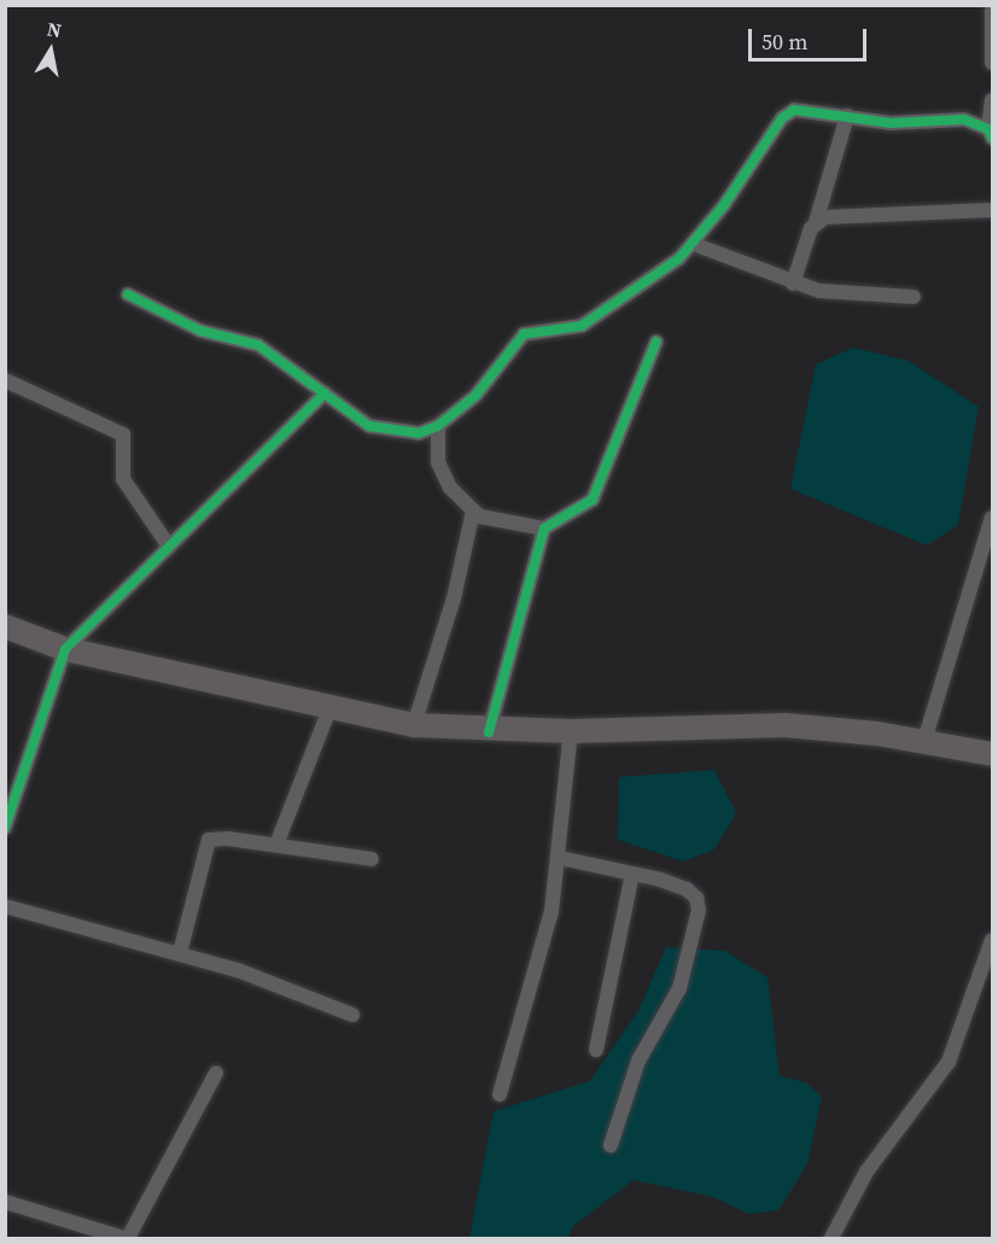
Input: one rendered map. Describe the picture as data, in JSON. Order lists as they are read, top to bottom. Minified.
{"scale_bar":"50 m","north":"top"}
